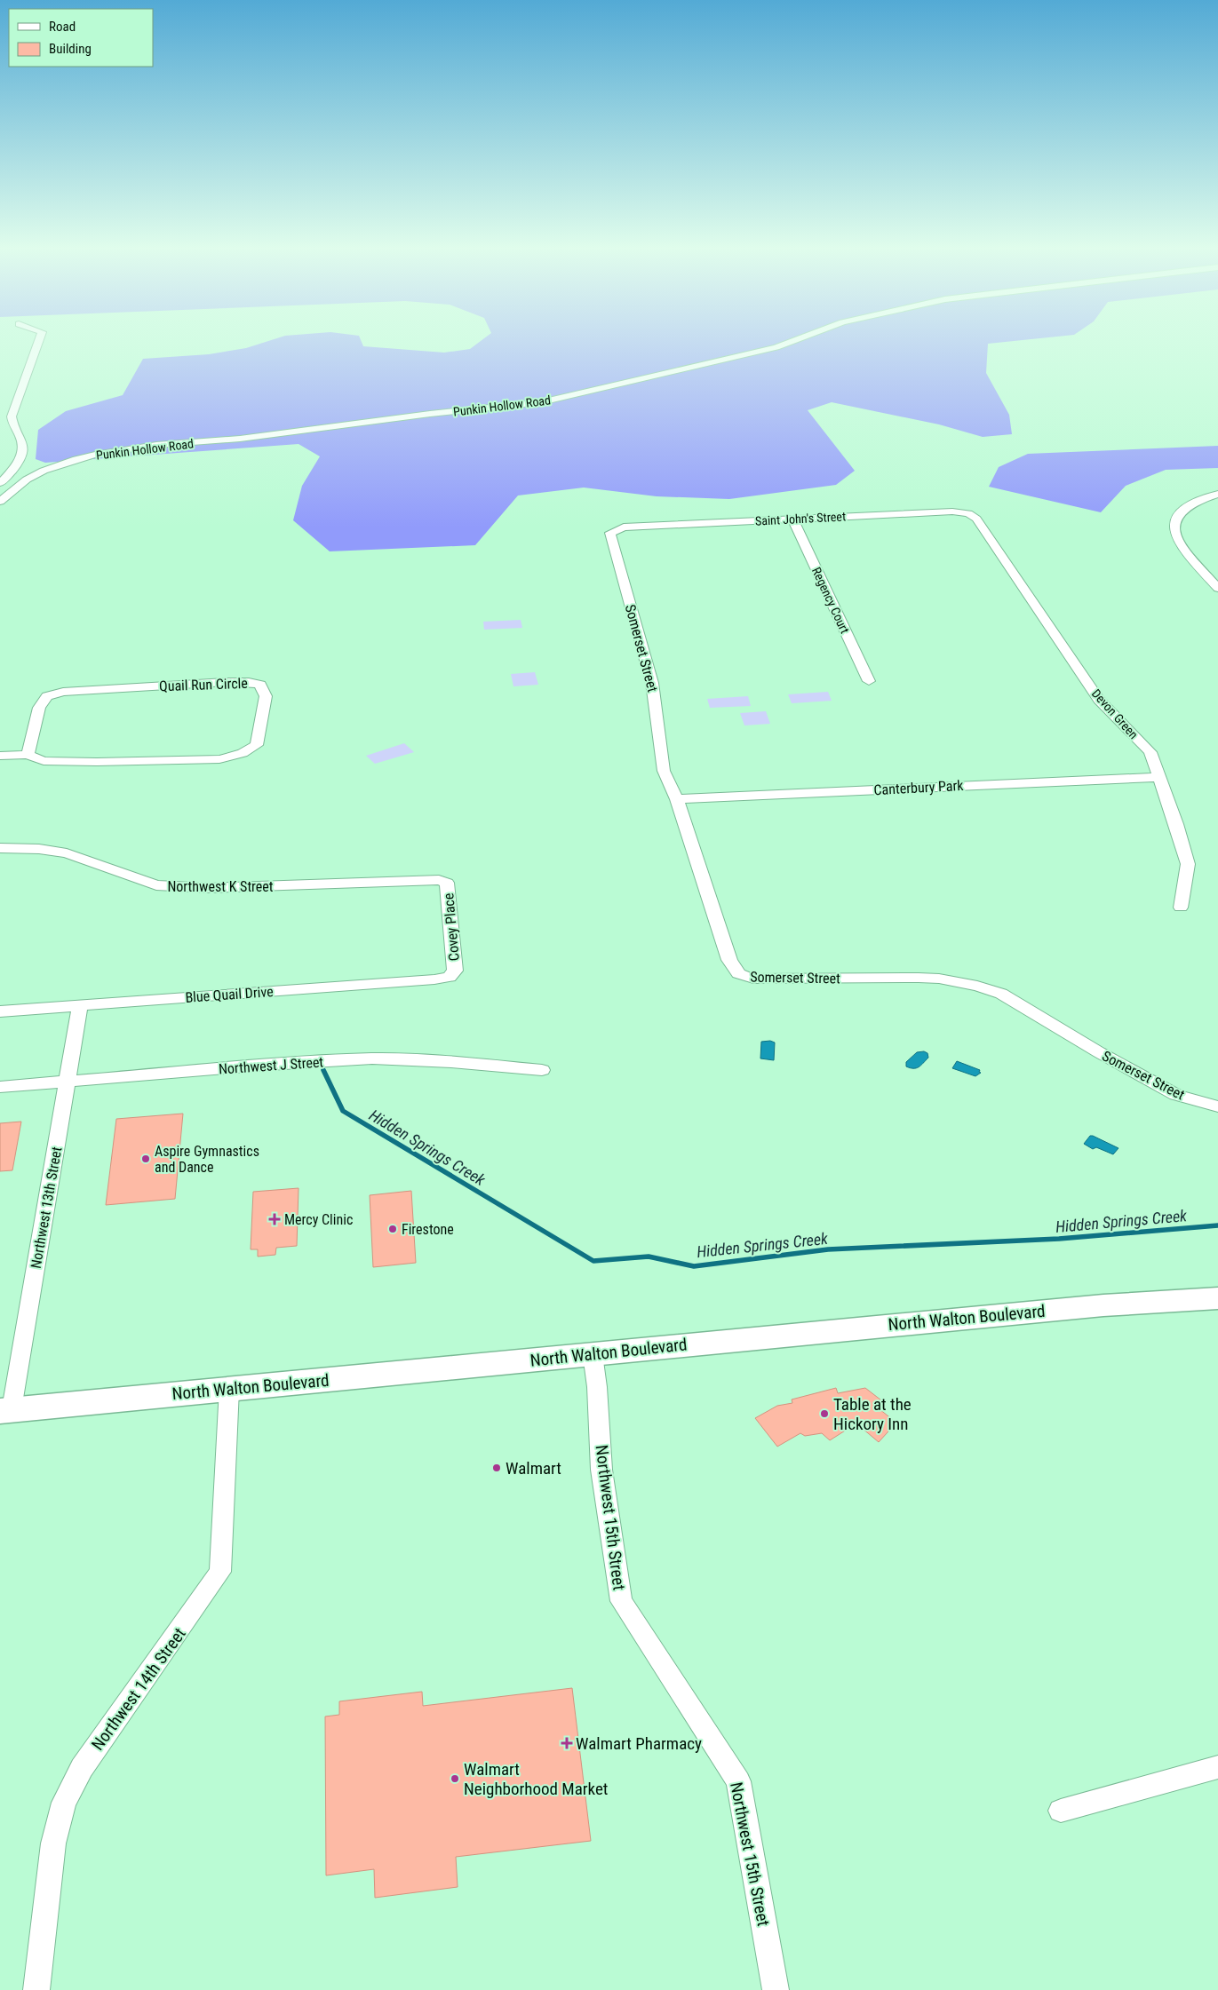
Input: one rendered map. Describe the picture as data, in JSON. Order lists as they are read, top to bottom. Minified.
{"streets":{"main road":["North Walton Boulevard"],"street":["Punkin Hollow Road","Saint John's Street","Regency Court","Somerset Street","Quail Run Circle","Devon Green","Canterbury Park","Northwest K Street","Covey Place","Blue Quail Drive","Northwest J Street","Northwest 13th Street","Northwest 15th Street","Northwest 14th Street"]},"crossings":[["Saint John's Street","Regency Court"],["Saint John's Street","Somerset Street"],["Saint John's Street","Devon Green"],["Somerset Street","Canterbury Park"],["Devon Green","Canterbury Park"],["Northwest K Street","Covey Place"],["Covey Place","Blue Quail Drive"],["Blue Quail Drive","Northwest 13th Street"],["Northwest J Street","Northwest 13th Street"],["Northwest 13th Street","North Walton Boulevard"],["North Walton Boulevard","Northwest 15th Street"],["North Walton Boulevard","Northwest 14th Street"]],"water":["Hidden Springs Creek"],"places":{"other":["Aspire Gymnastics and Dance","Firestone","Table at the Hickory Inn","Walmart","Walmart Neighborhood Market"],"health":["Mercy Clinic","Walmart Pharmacy"]},"legend":["Road","Building"]}
